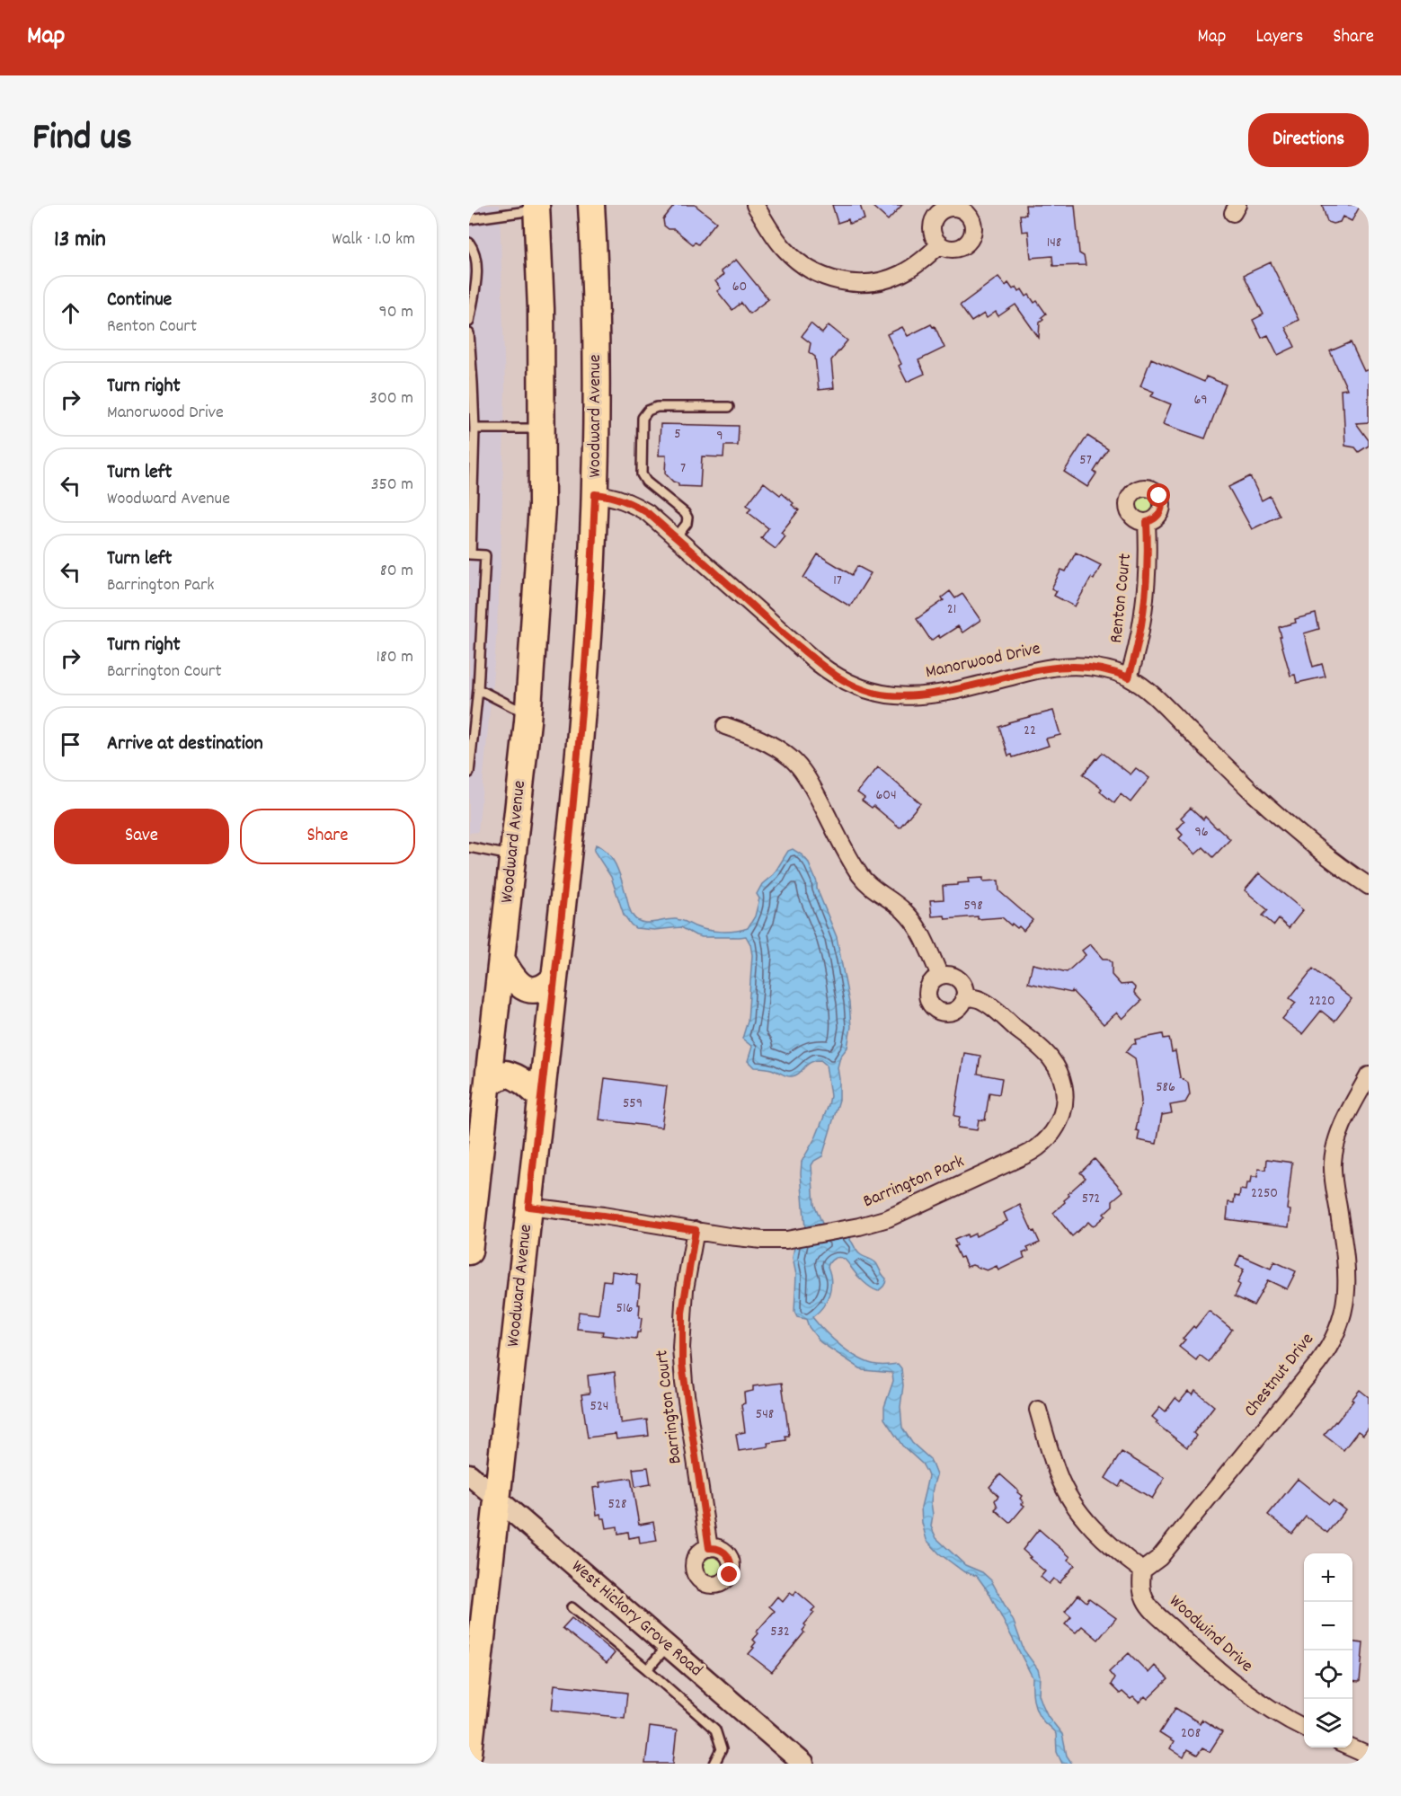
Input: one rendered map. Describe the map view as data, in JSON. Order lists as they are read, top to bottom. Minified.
{"streets":{"main road":["Woodward Avenue"],"street":["Renton Court","Manorwood Drive","Barrington Park","Chestnut Drive","Barrington Court","West Hickory Grove Road","Woodwind Drive"]},"crossings":[["Woodward Avenue","Manorwood Drive"],["Woodward Avenue","Barrington Park"],["Woodward Avenue","West Hickory Grove Road"],["Renton Court","Manorwood Drive"],["Barrington Park","Barrington Court"],["Chestnut Drive","Woodwind Drive"]],"house_numbers":["148","60","69","5","9","57","7","17","21","22","604","96","598","2220","586","559","2250","572","516","524","548","528","532","208"],"page":{"header":"Map","nav":["Map","Layers","Share"],"title":"Find us","buttons":["Directions",["Save","Share"]],"heading":["13 min","Walk · 1.0 km"],"list":[["Continue","Renton Court","90 m"],["Turn right","Manorwood Drive","300 m"],["Turn left","Woodward Avenue","350 m"],["Turn left","Barrington Park","80 m"],["Turn right","Barrington Court","180 m"],"Arrive at destination"],"map_buttons":["+","−"]}}
